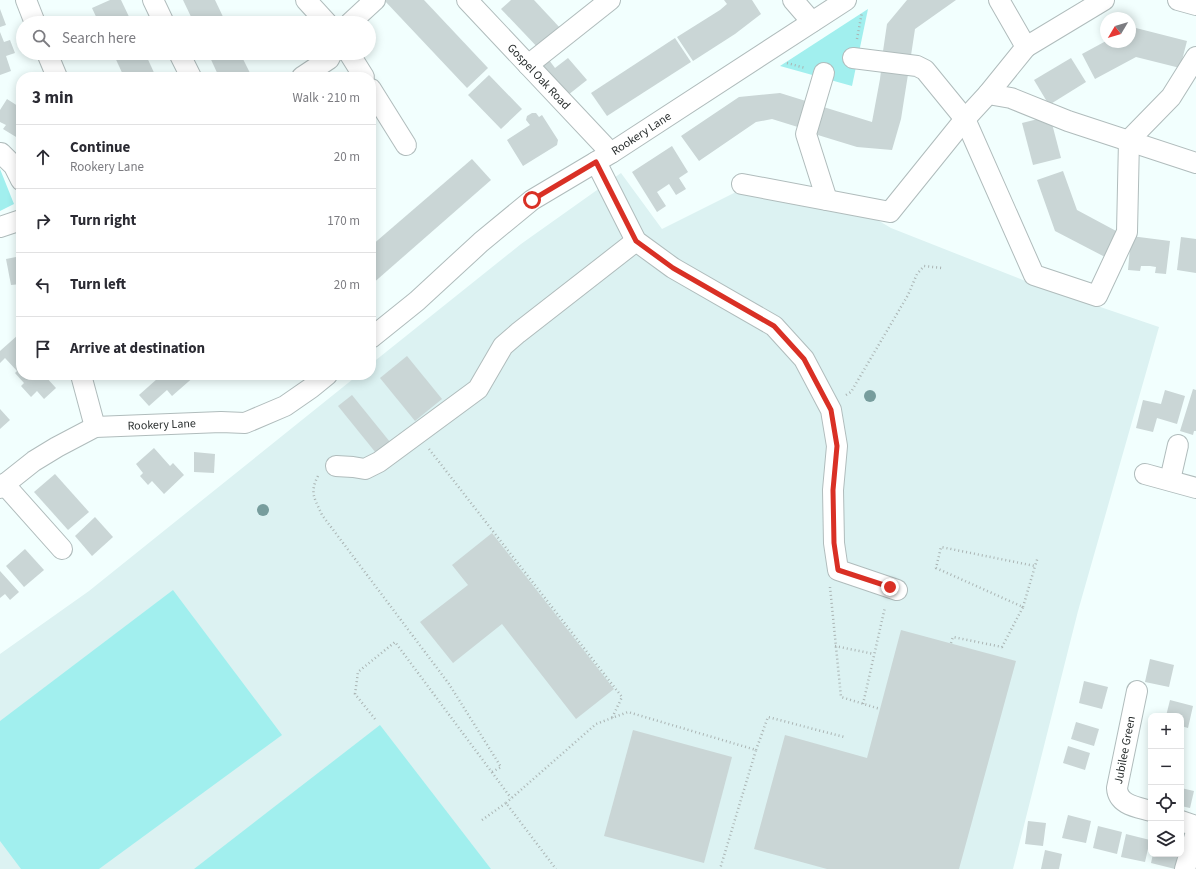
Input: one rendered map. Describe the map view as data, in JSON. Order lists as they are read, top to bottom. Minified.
{"streets":{"street":["Gospel Oak Road","Rookery Lane","Jubilee Green"]},"crossings":[["Gospel Oak Road","Rookery Lane"]],"north":"bottom left","page":{"search":"Search here","heading":["3 min","Walk · 210 m"],"list":[["Continue","Rookery Lane","20 m"],["Turn right","170 m"],["Turn left","20 m"],"Arrive at destination"],"map_buttons":["+","−"]}}
